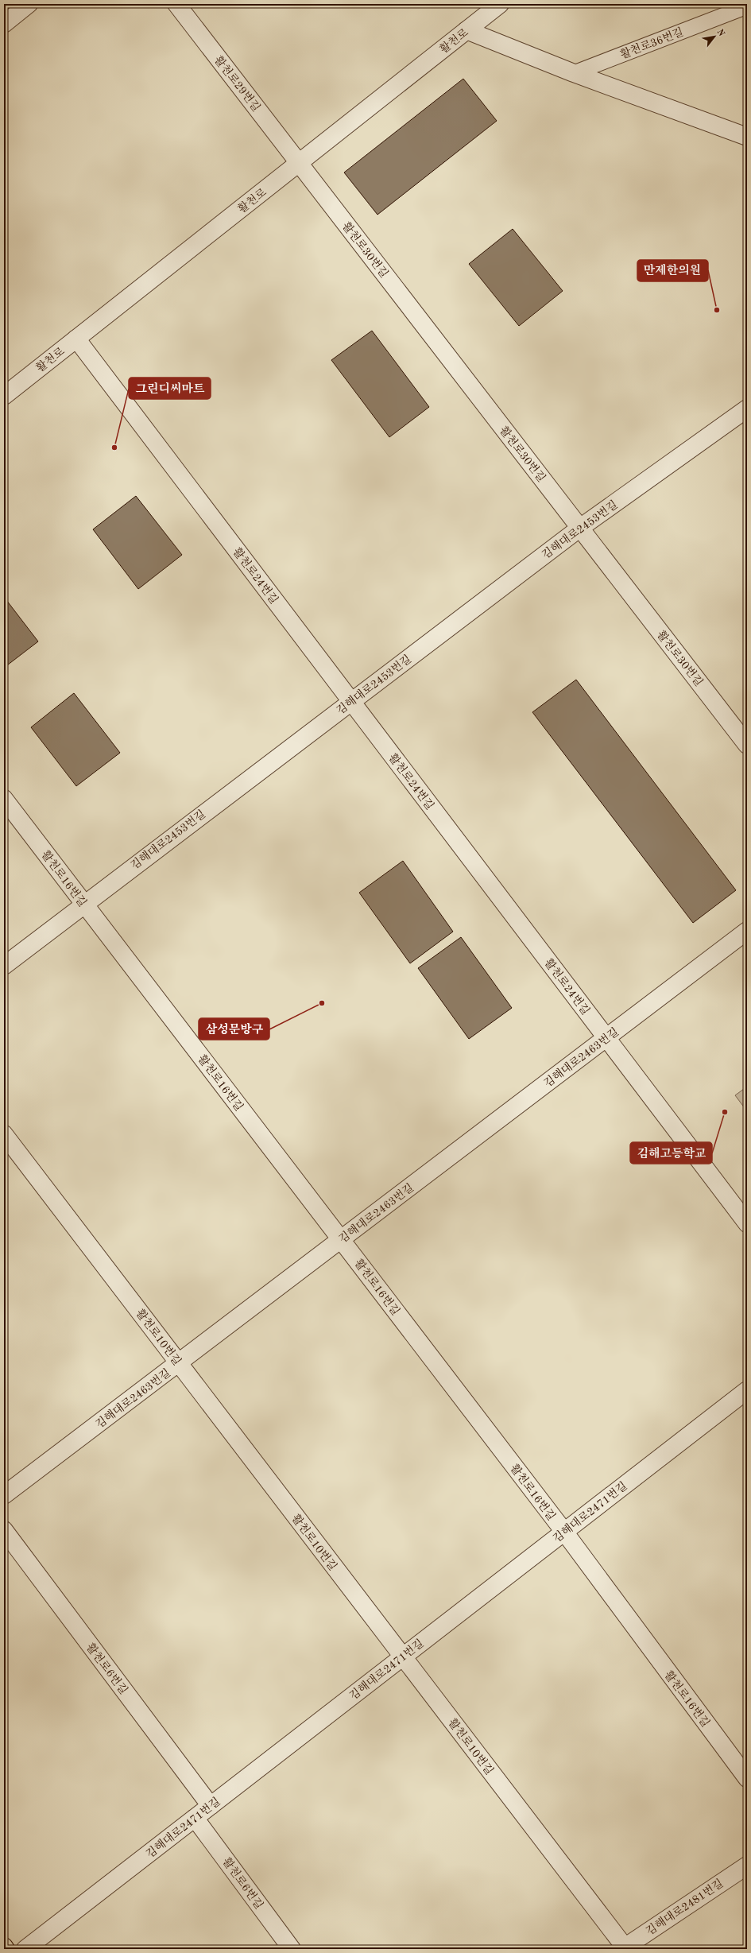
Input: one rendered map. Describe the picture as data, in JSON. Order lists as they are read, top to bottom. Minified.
{"streets":{"street":["활천로","활천로29번길","활천로30번길","김해대로2453번길","활천로24번길","활천로16번길","김해대로2463번길","활천로10번길","김해대로2471번길","활천로6번길","김해대로2481번길"],"lane":["활천로36번길"]},"crossings":[["활천로","활천로29번길"],["활천로","활천로30번길"],["활천로","활천로24번길"],["활천로29번길","활천로30번길"],["활천로30번길","김해대로2453번길"],["김해대로2453번길","활천로24번길"],["김해대로2453번길","활천로16번길"],["활천로24번길","김해대로2463번길"],["활천로16번길","김해대로2463번길"],["활천로16번길","김해대로2471번길"],["김해대로2463번길","활천로10번길"],["활천로10번길","김해대로2471번길"],["활천로10번길","김해대로2481번길"],["김해대로2471번길","활천로6번길"]],"places":["만제한의원","그린디씨마트","삼성문방구","김해고등학교"],"north":"top right"}
